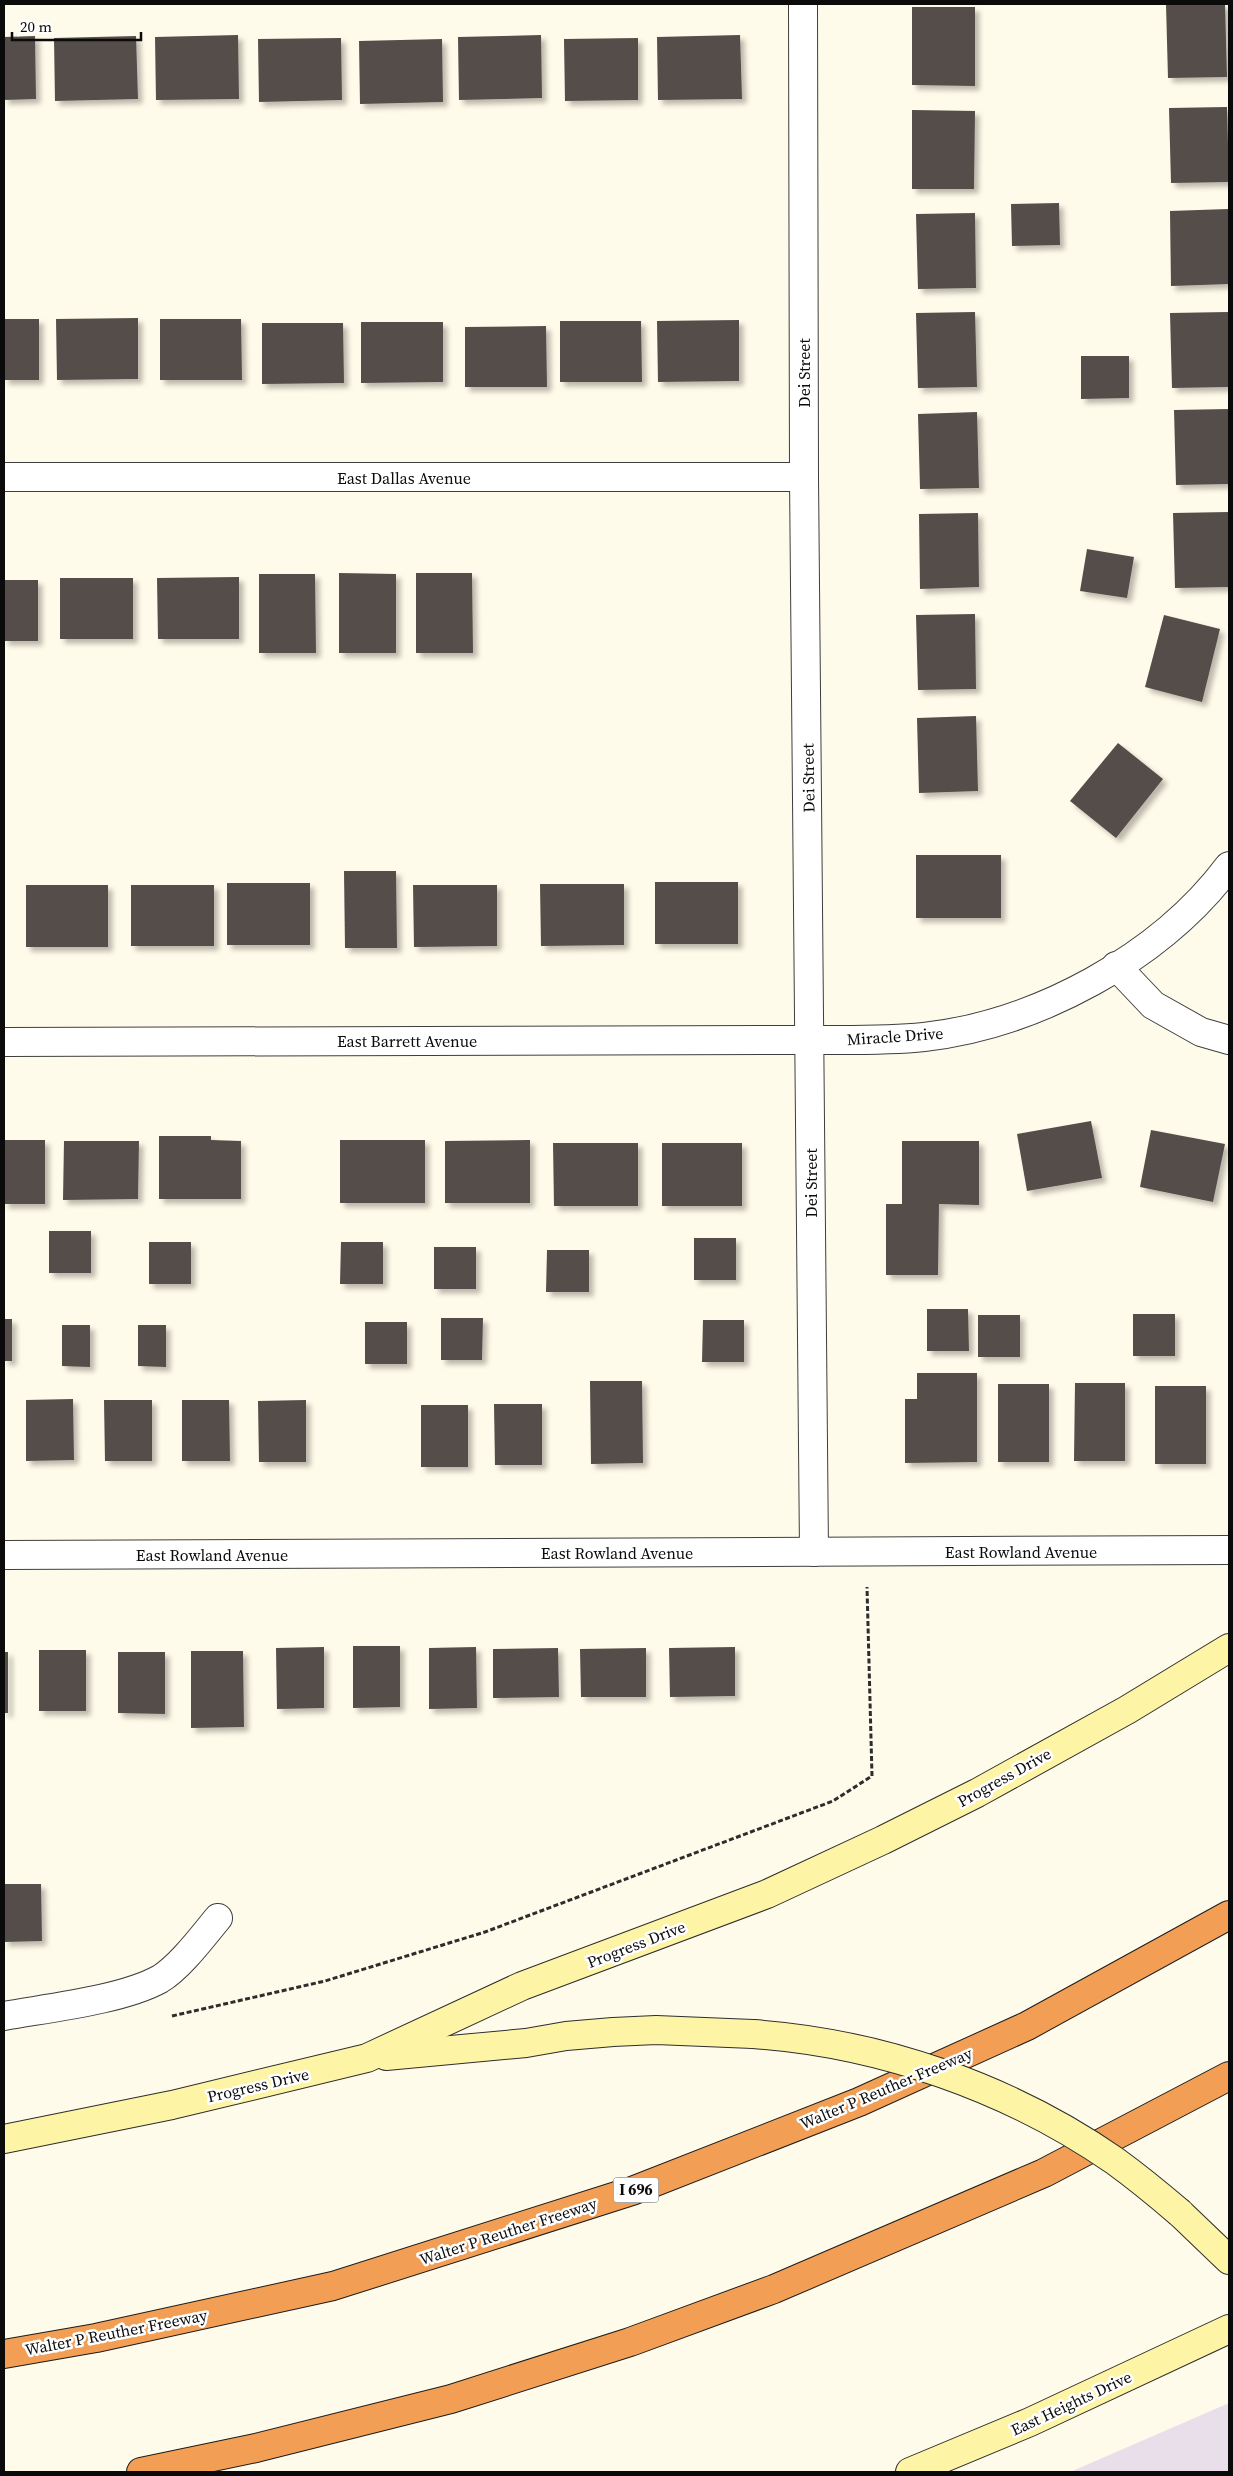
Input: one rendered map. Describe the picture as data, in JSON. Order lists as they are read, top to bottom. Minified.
{"streets":{"highway":["Walter P Reuther Freeway","I 696"],"main road":["Progress Drive","East Heights Drive"],"street":["Dei Street","East Dallas Avenue","Miracle Drive","East Barrett Avenue","East Rowland Avenue"]},"crossings":[["Dei Street","East Dallas Avenue"],["Dei Street","Miracle Drive"],["Dei Street","East Barrett Avenue"],["Dei Street","East Rowland Avenue"],["Miracle Drive","East Barrett Avenue"]],"scale_bar":"20 m"}
